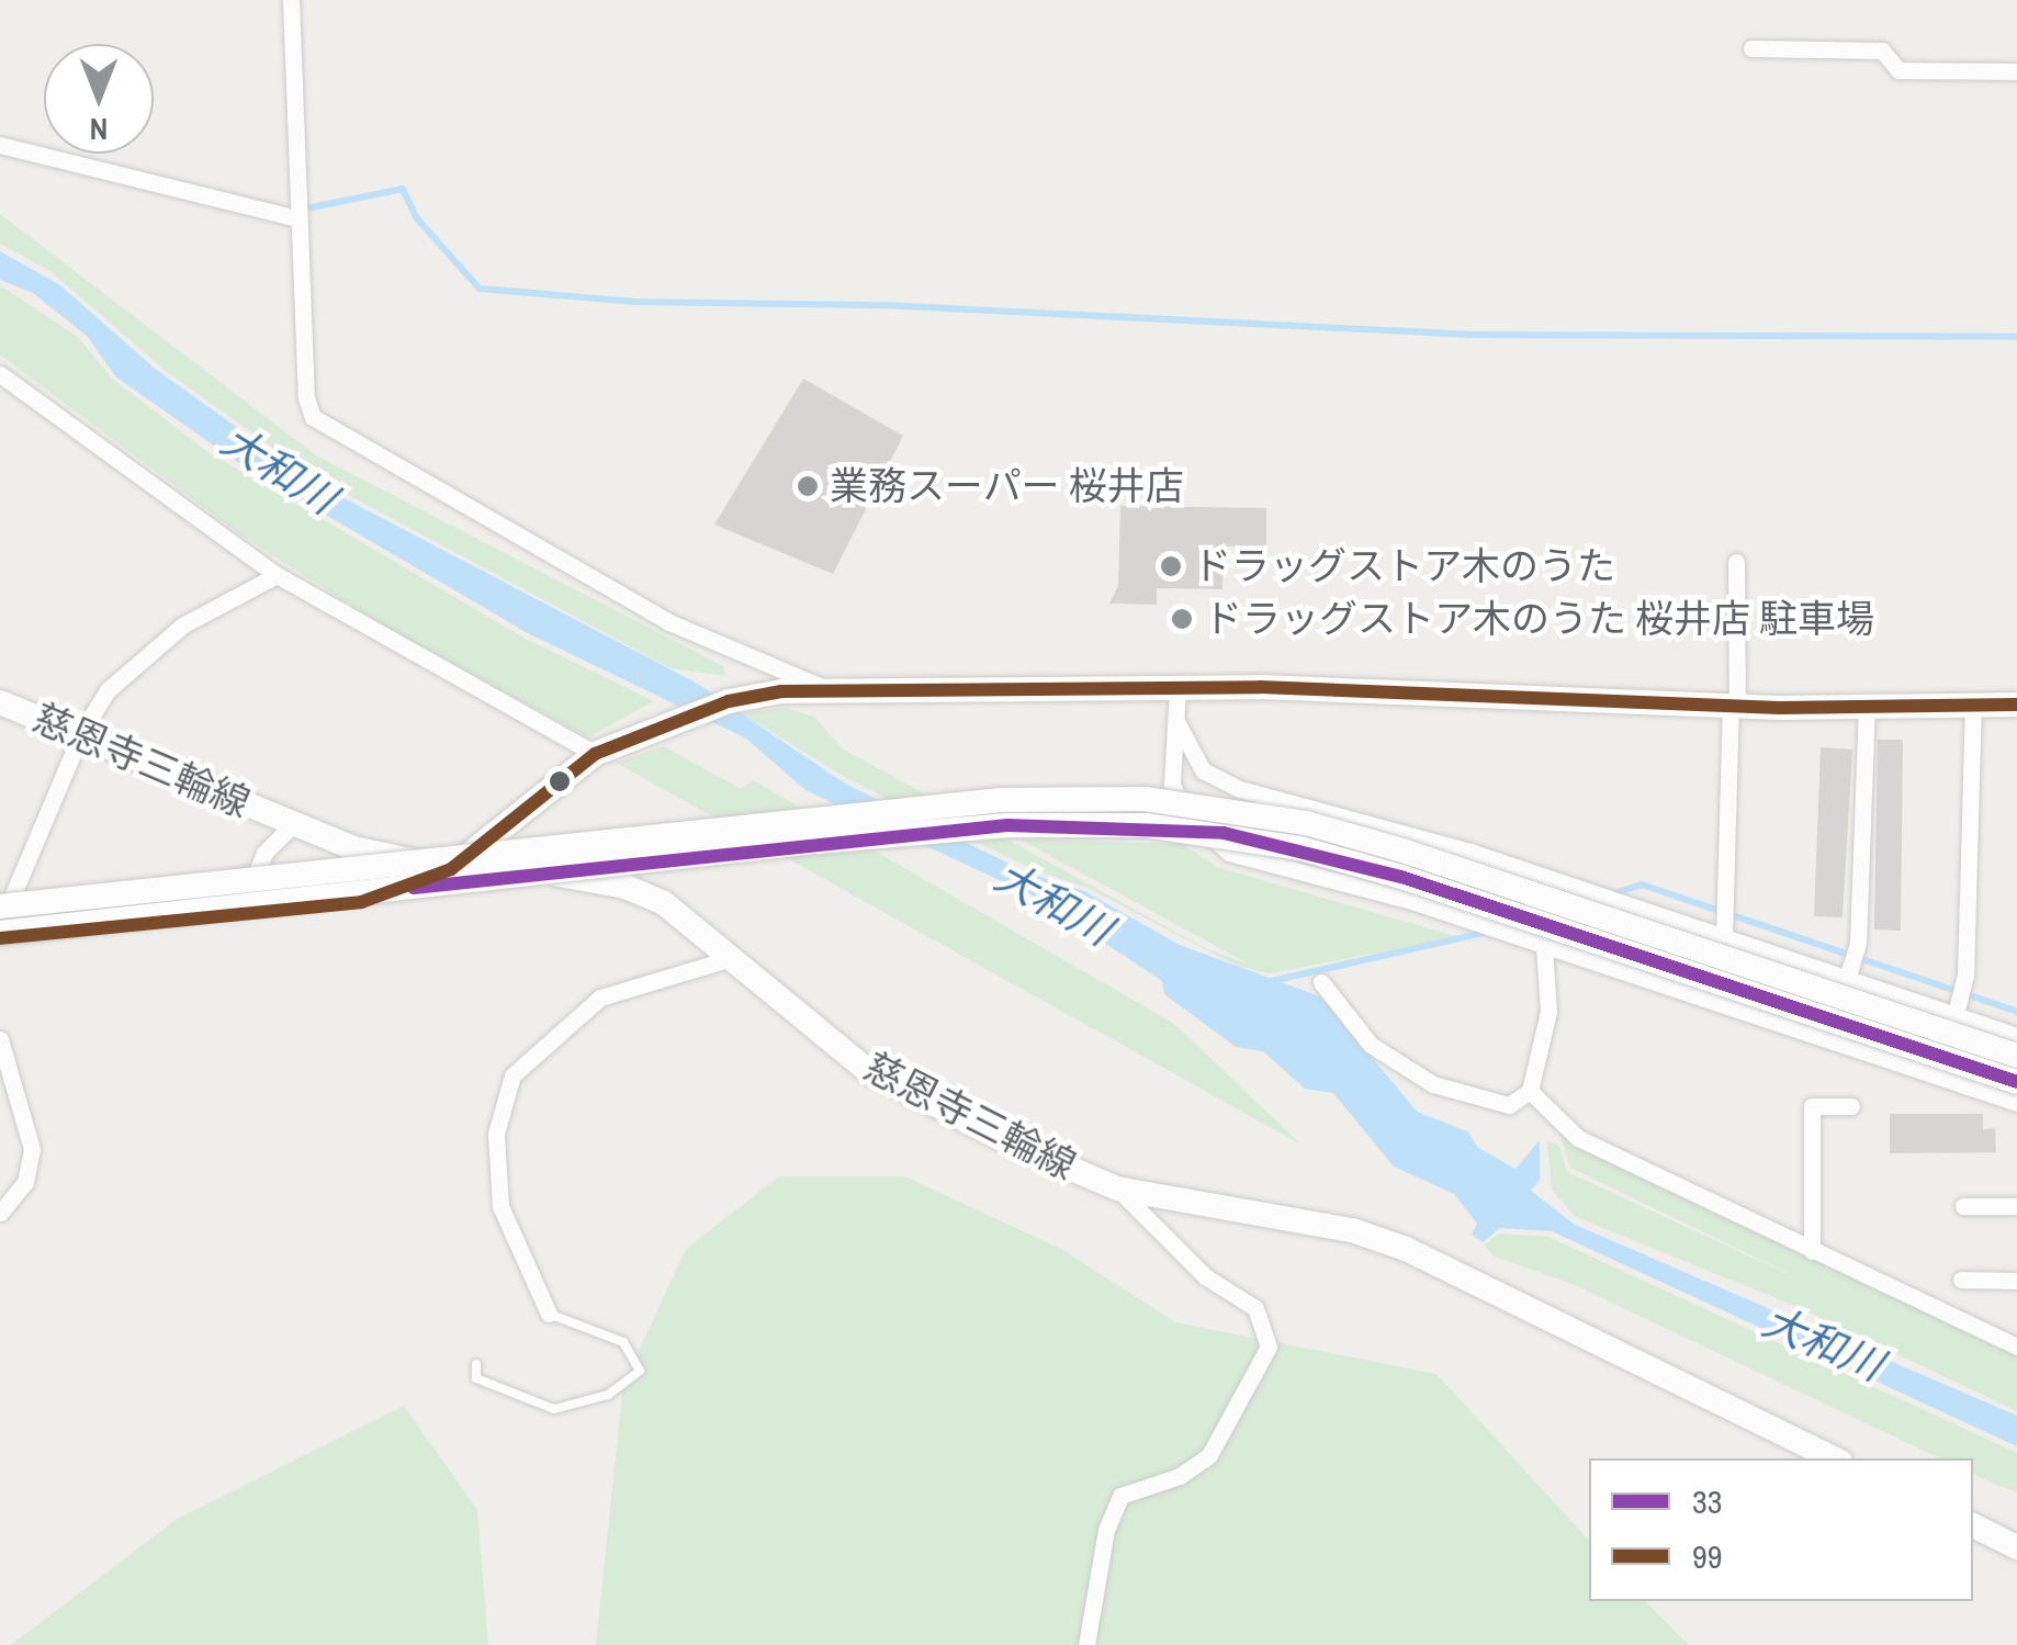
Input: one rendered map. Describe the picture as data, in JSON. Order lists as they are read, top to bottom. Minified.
{"streets":{"main road":["慈恩寺三輪線"]},"water":["大和川"],"places":["業務スーパー 桜井店","ドラッグストア木のうた","ドラッグストア木のうた 桜井店 駐車場"],"lines":["transit line 99","transit line 33"],"legend":["33","99"],"north":"bottom"}
